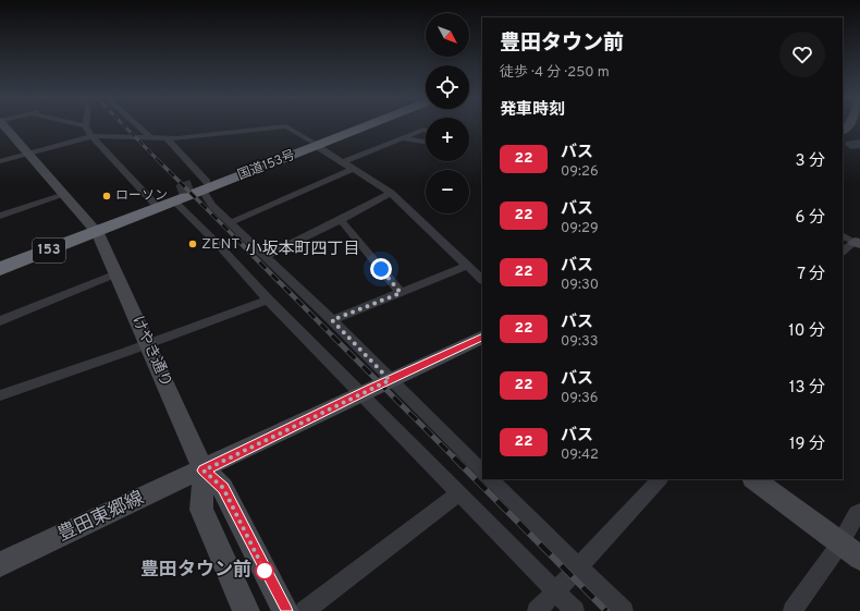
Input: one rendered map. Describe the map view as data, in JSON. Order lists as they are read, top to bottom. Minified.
{"streets":{"highway":["国道153号","153"],"street":["けやき通り","豊田東郷線"]},"crossings":[["国道153号","けやき通り"],["けやき通り","豊田東郷線"]],"districts":["小坂本町四丁目"],"places":["ローソン","ZENT","豊田タウン前"],"lines":["bus line 22"],"north":"bottom right","page":{"map_buttons":["+","−"],"heading":[["豊田タウン前","徒歩 · 4 分 · 250 m"],"発車時刻"],"list":[{"mark":"22","name":"バス","note":"09:26","value":"3 分"},{"mark":"22","name":"バス","note":"09:29","value":"6 分"},{"mark":"22","name":"バス","note":"09:30","value":"7 分"},{"mark":"22","name":"バス","note":"09:33","value":"10 分"},{"mark":"22","name":"バス","note":"09:36","value":"13 分"},{"mark":"22","name":"バス","note":"09:42","value":"19 分"}]}}
